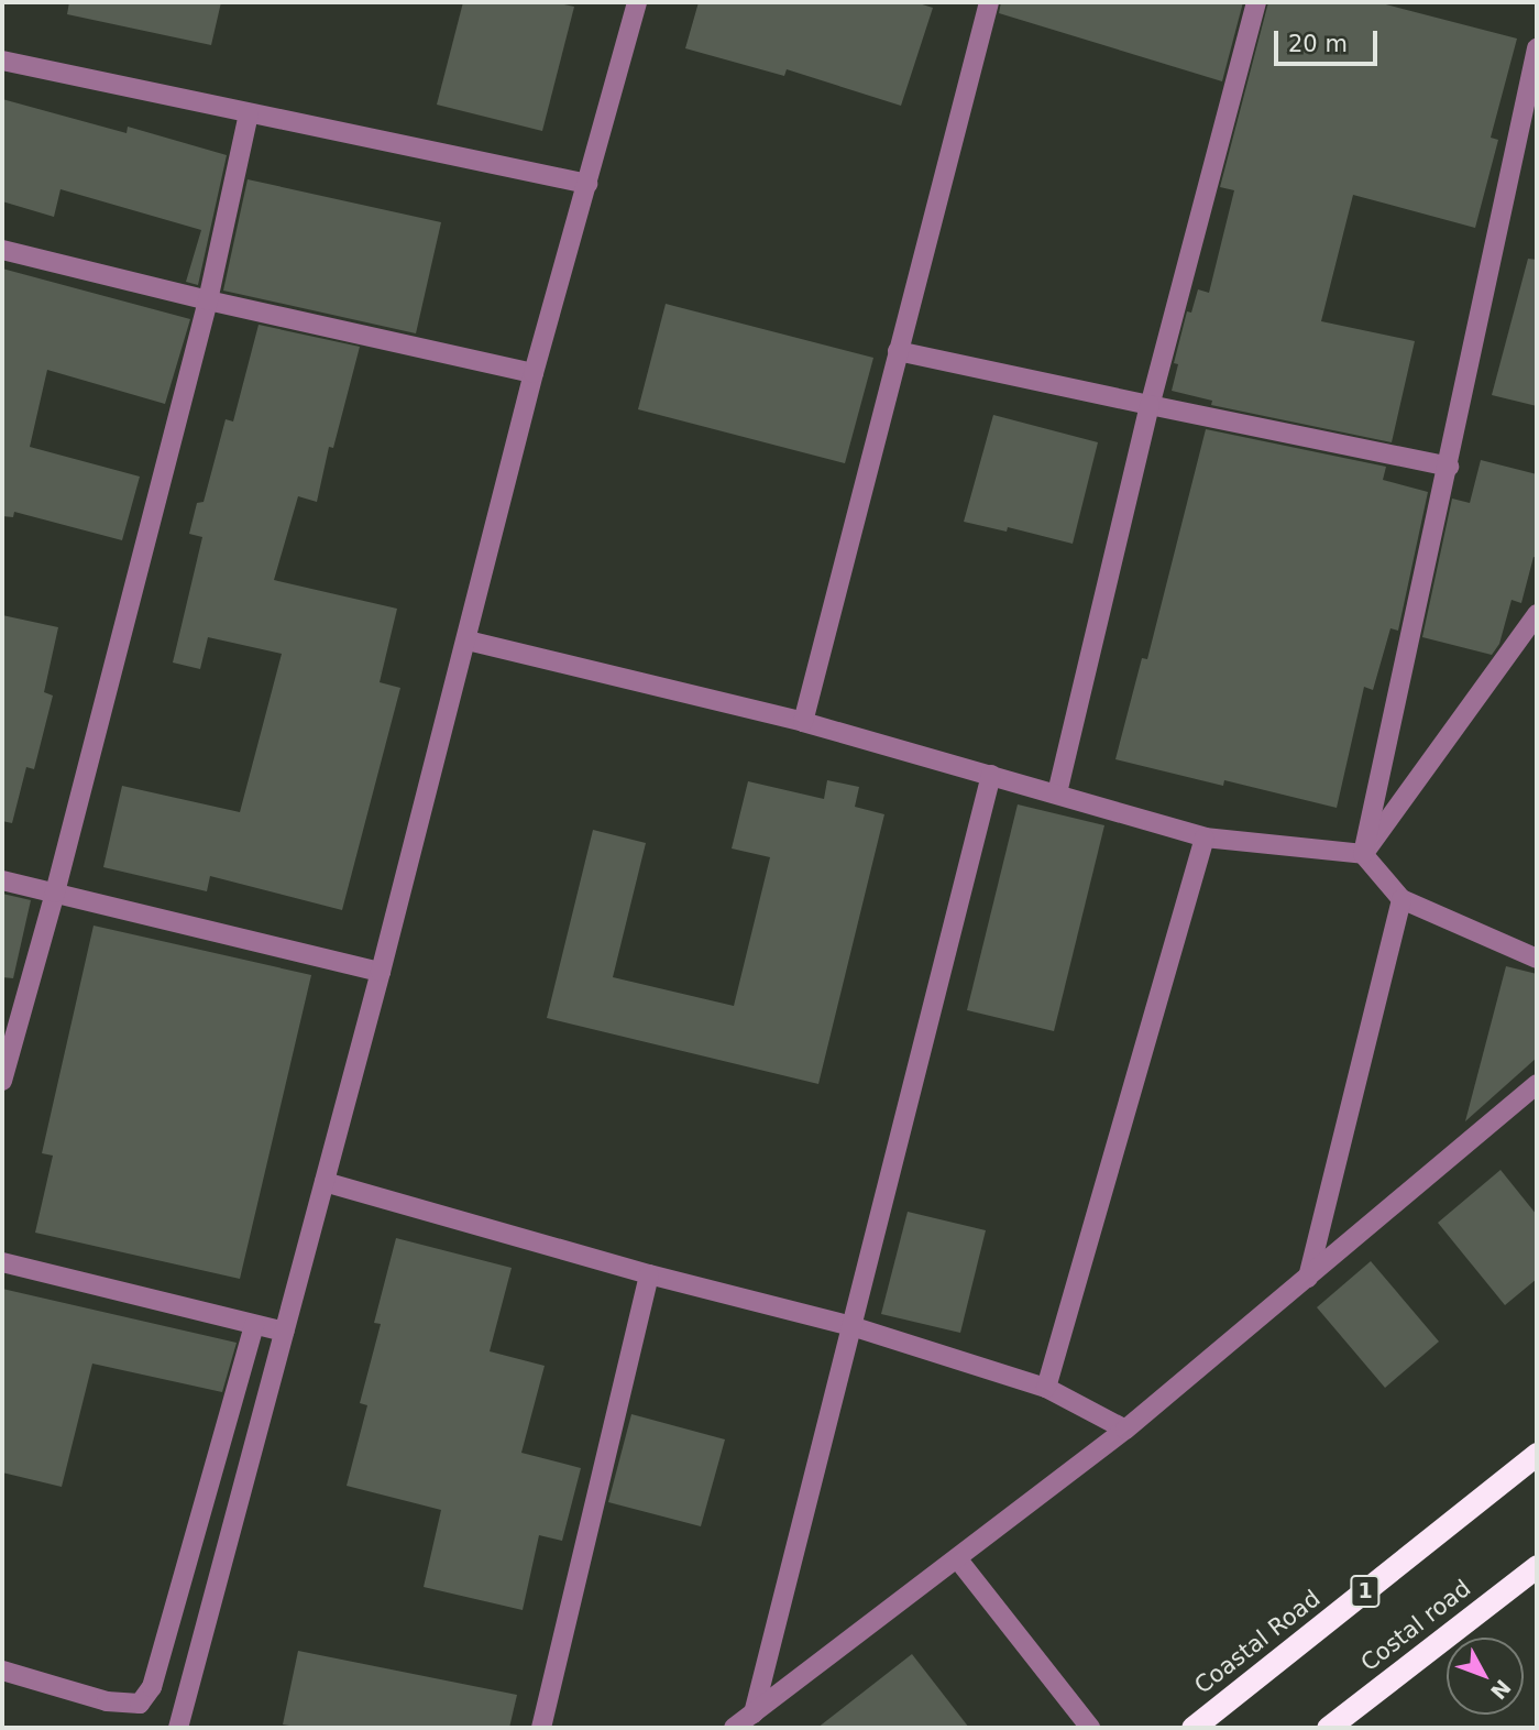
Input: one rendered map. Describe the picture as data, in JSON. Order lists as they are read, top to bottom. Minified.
{"streets":{"highway":["1","Costal road","Coastal Road"]},"scale_bar":"20 m","north":"bottom right"}
